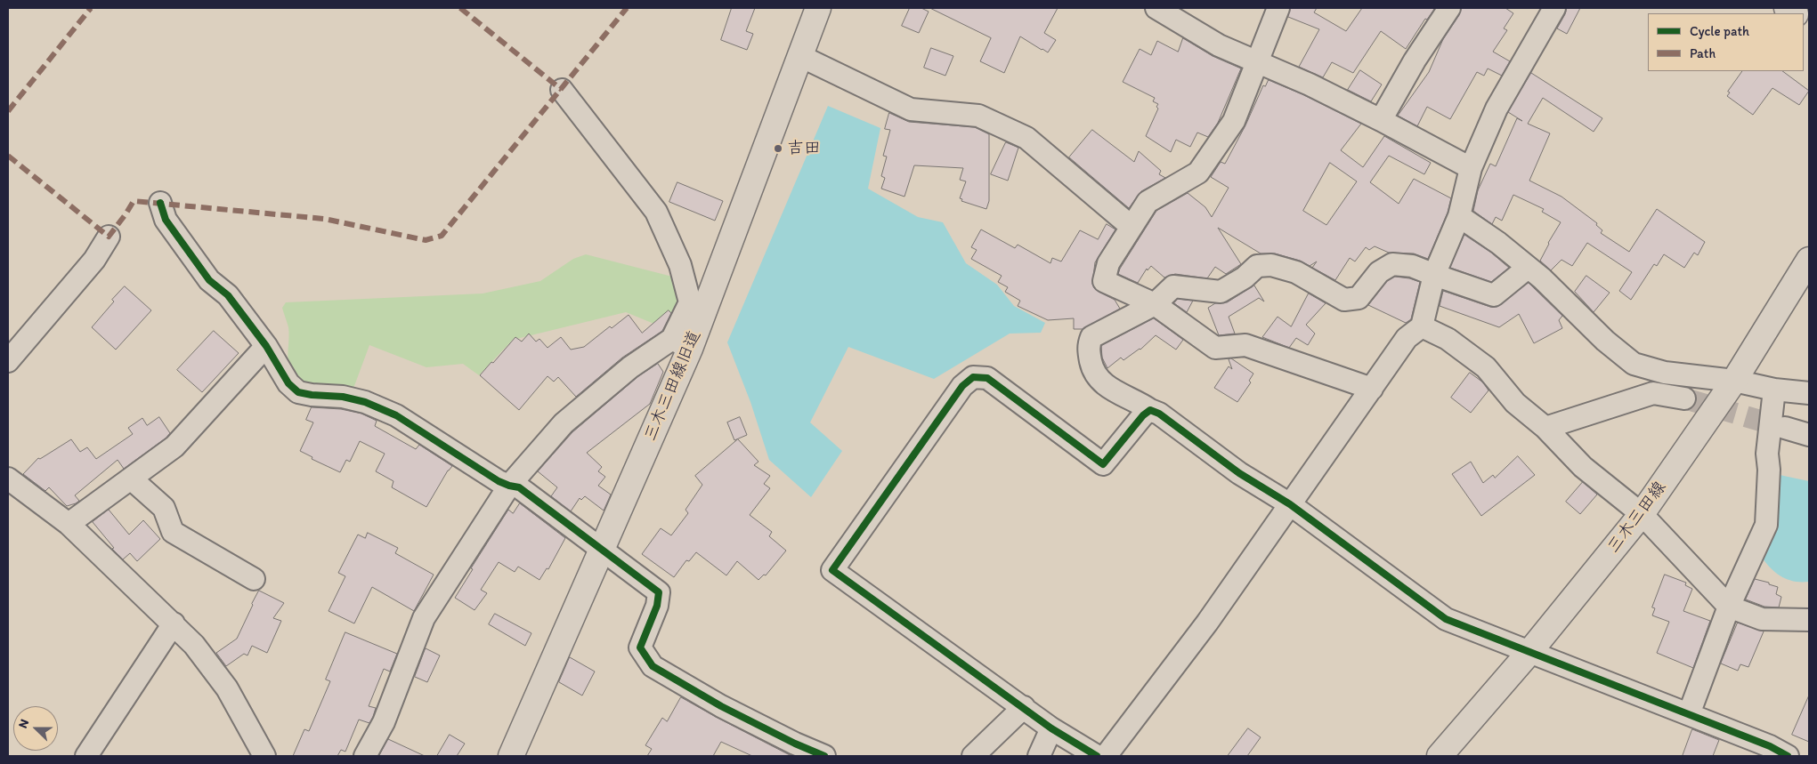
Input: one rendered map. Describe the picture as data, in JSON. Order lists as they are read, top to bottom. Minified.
{"streets":{"street":["三木三田線旧道","三木三田線"]},"places":["吉田"],"legend":["Cycle path","Path"],"north":"left"}
